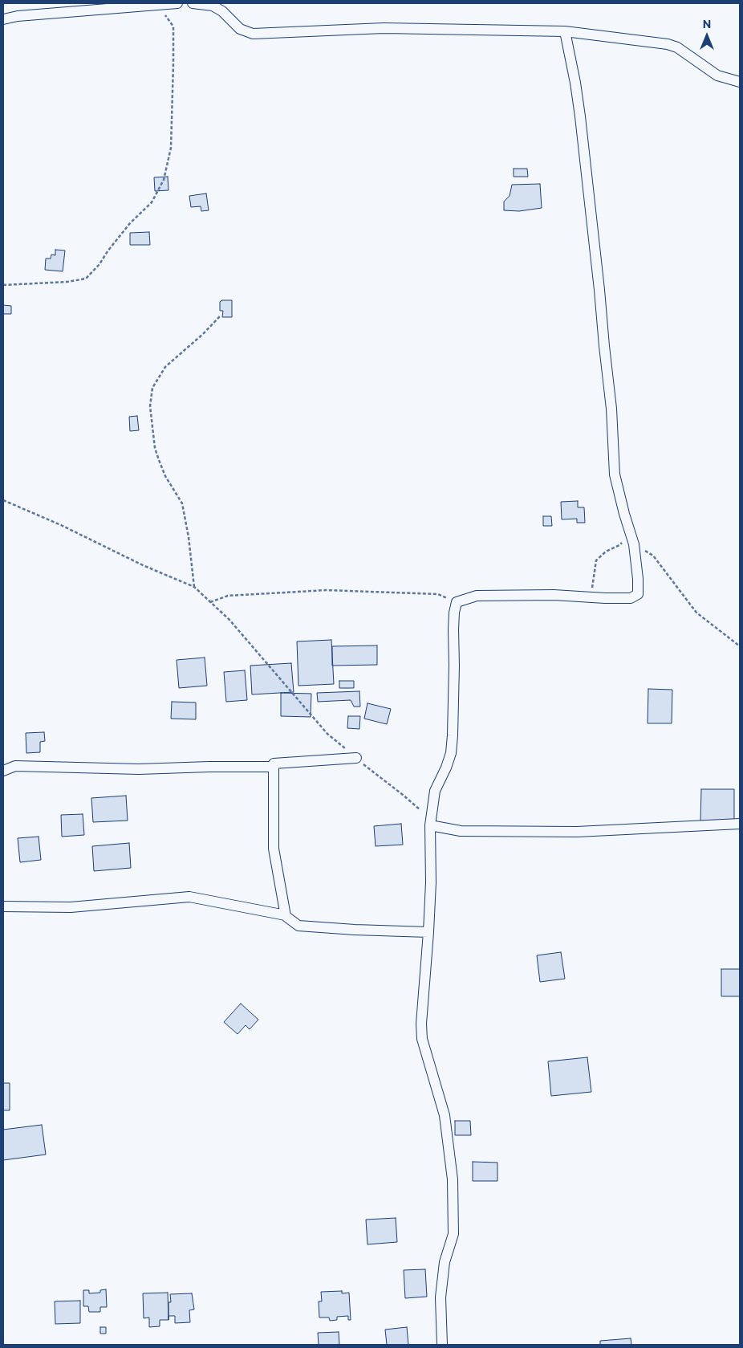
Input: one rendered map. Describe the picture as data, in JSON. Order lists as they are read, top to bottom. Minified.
{"north":"top"}
